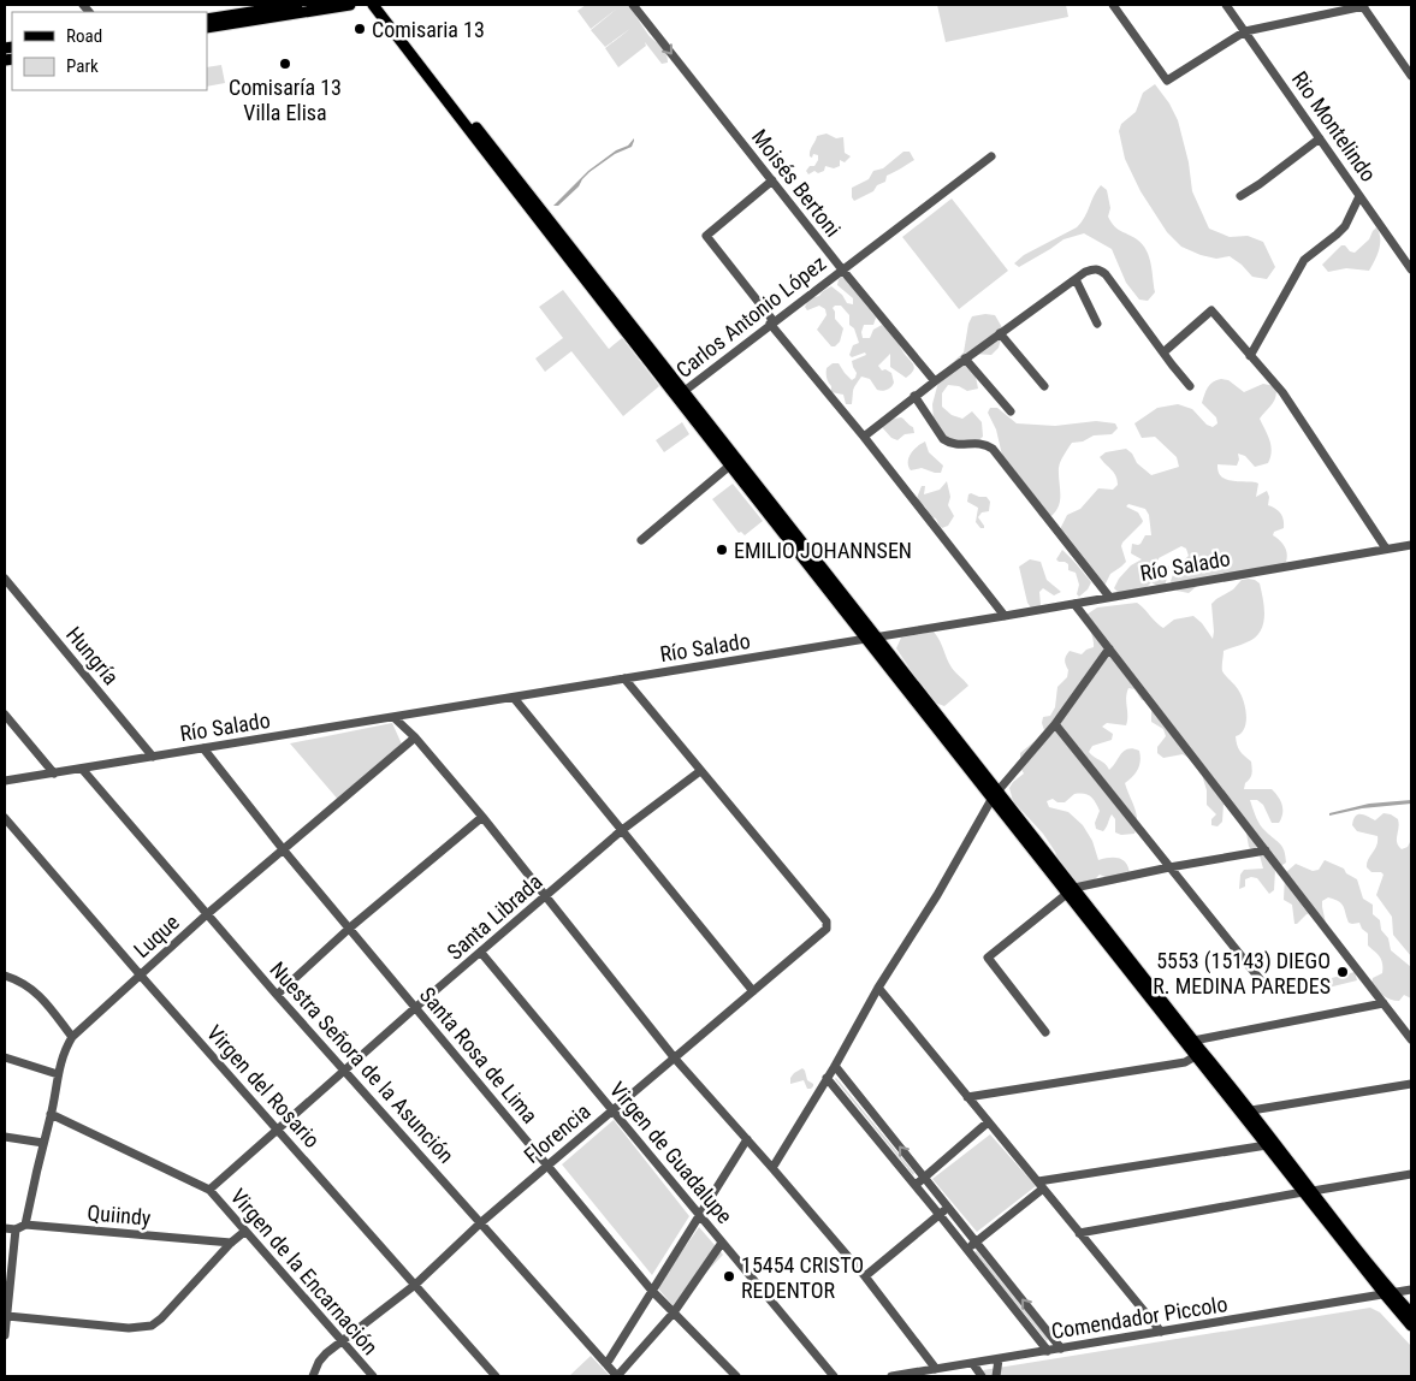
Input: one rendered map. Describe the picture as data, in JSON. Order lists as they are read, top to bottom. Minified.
{"streets":{"street":["Rio Montelindo","Moisés Bertoni","Carlos Antonio López","Río Salado","Hungría","Santa Librada","Luque","Santa Rosa de Lima","Nuestra Señora de la Asunción","Virgen del Rosario","Florencia","Virgen de Guadalupe","Quiindy","Virgen de la Encarnación","Comendador Piccolo"]},"crossings":[["Moisés Bertoni","Carlos Antonio López"],["Río Salado","Hungría"],["Río Salado","Santa Rosa de Lima"],["Río Salado","Nuestra Señora de la Asunción"],["Santa Librada","Santa Rosa de Lima"],["Santa Librada","Nuestra Señora de la Asunción"],["Santa Librada","Virgen del Rosario"],["Santa Librada","Florencia"],["Santa Librada","Virgen de Guadalupe"],["Santa Librada","Virgen de la Encarnación"],["Luque","Santa Rosa de Lima"],["Luque","Nuestra Señora de la Asunción"],["Luque","Virgen del Rosario"],["Luque","Quiindy"],["Santa Rosa de Lima","Florencia"],["Nuestra Señora de la Asunción","Florencia"],["Virgen del Rosario","Florencia"],["Florencia","Virgen de Guadalupe"],["Florencia","Virgen de la Encarnación"]],"one_way":["Moisés Bertoni"],"places":["Comisaria 13","Comisaría 13 Villa Elisa","EMILIO JOHANNSEN","5553 (15143) DIEGO R. MEDINA PAREDES","15454 CRISTO REDENTOR"],"legend":["Road","Park"]}
